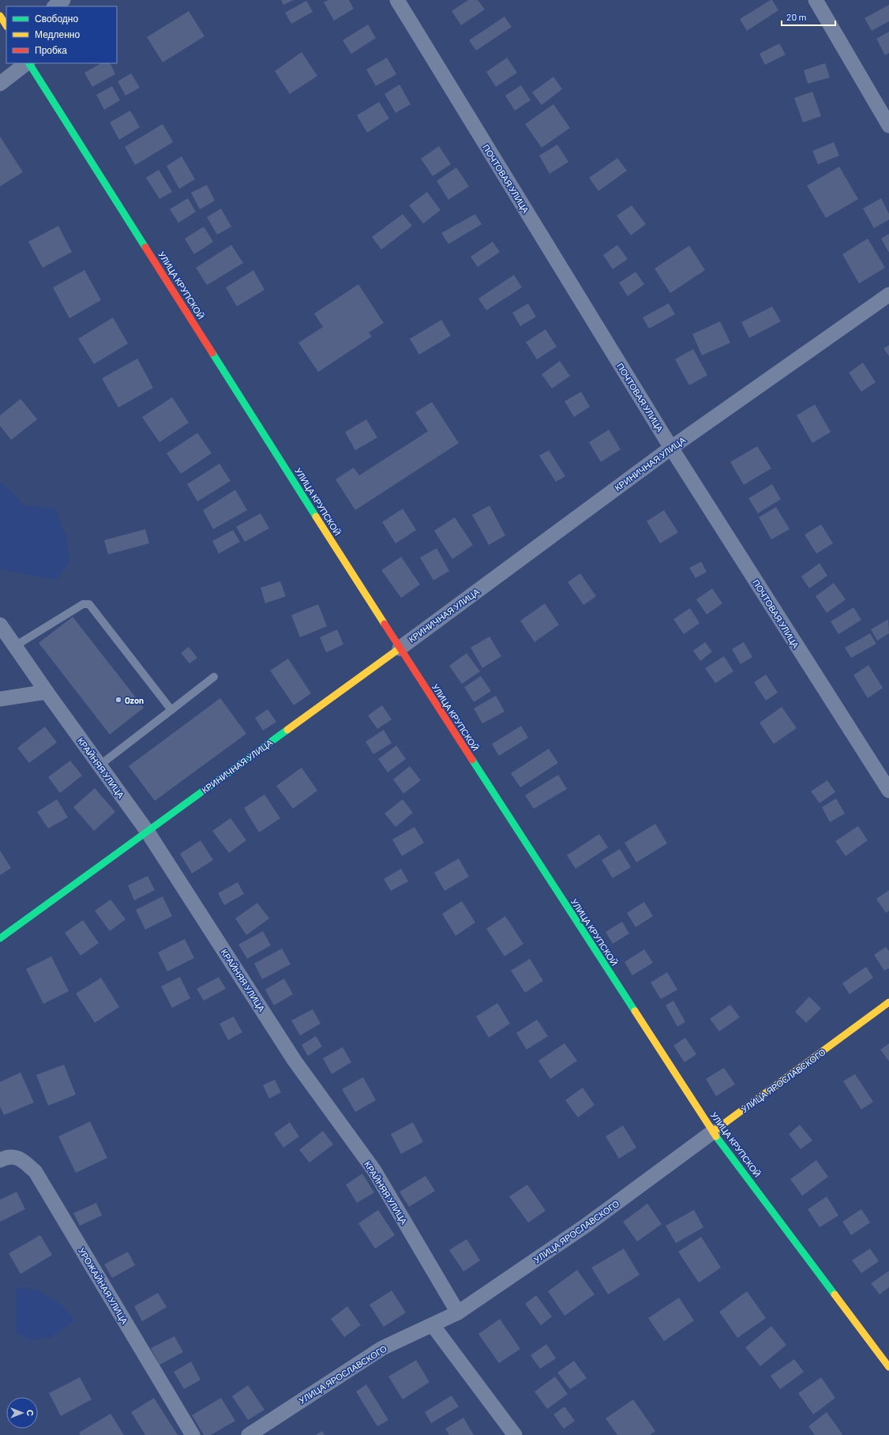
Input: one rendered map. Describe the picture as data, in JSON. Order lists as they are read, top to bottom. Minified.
{"streets":{"street":["ПОЧТОВАЯ УЛИЦА","УЛИЦА КРУПСКОЙ","КРИНИЧНАЯ УЛИЦА","КРАЙНЯЯ УЛИЦА","УЛИЦА ЯРОСЛАВСКОГО","УРОЖАЙНАЯ УЛИЦА"]},"crossings":[["ПОЧТОВАЯ УЛИЦА","КРИНИЧНАЯ УЛИЦА"],["УЛИЦА КРУПСКОЙ","КРИНИЧНАЯ УЛИЦА"],["УЛИЦА КРУПСКОЙ","УЛИЦА ЯРОСЛАВСКОГО"],["КРИНИЧНАЯ УЛИЦА","КРАЙНЯЯ УЛИЦА"],["КРАЙНЯЯ УЛИЦА","УЛИЦА ЯРОСЛАВСКОГО"]],"places":["Ozon"],"legend":["Свободно","Медленно","Пробка"],"scale_bar":"20 m","north":"right"}
